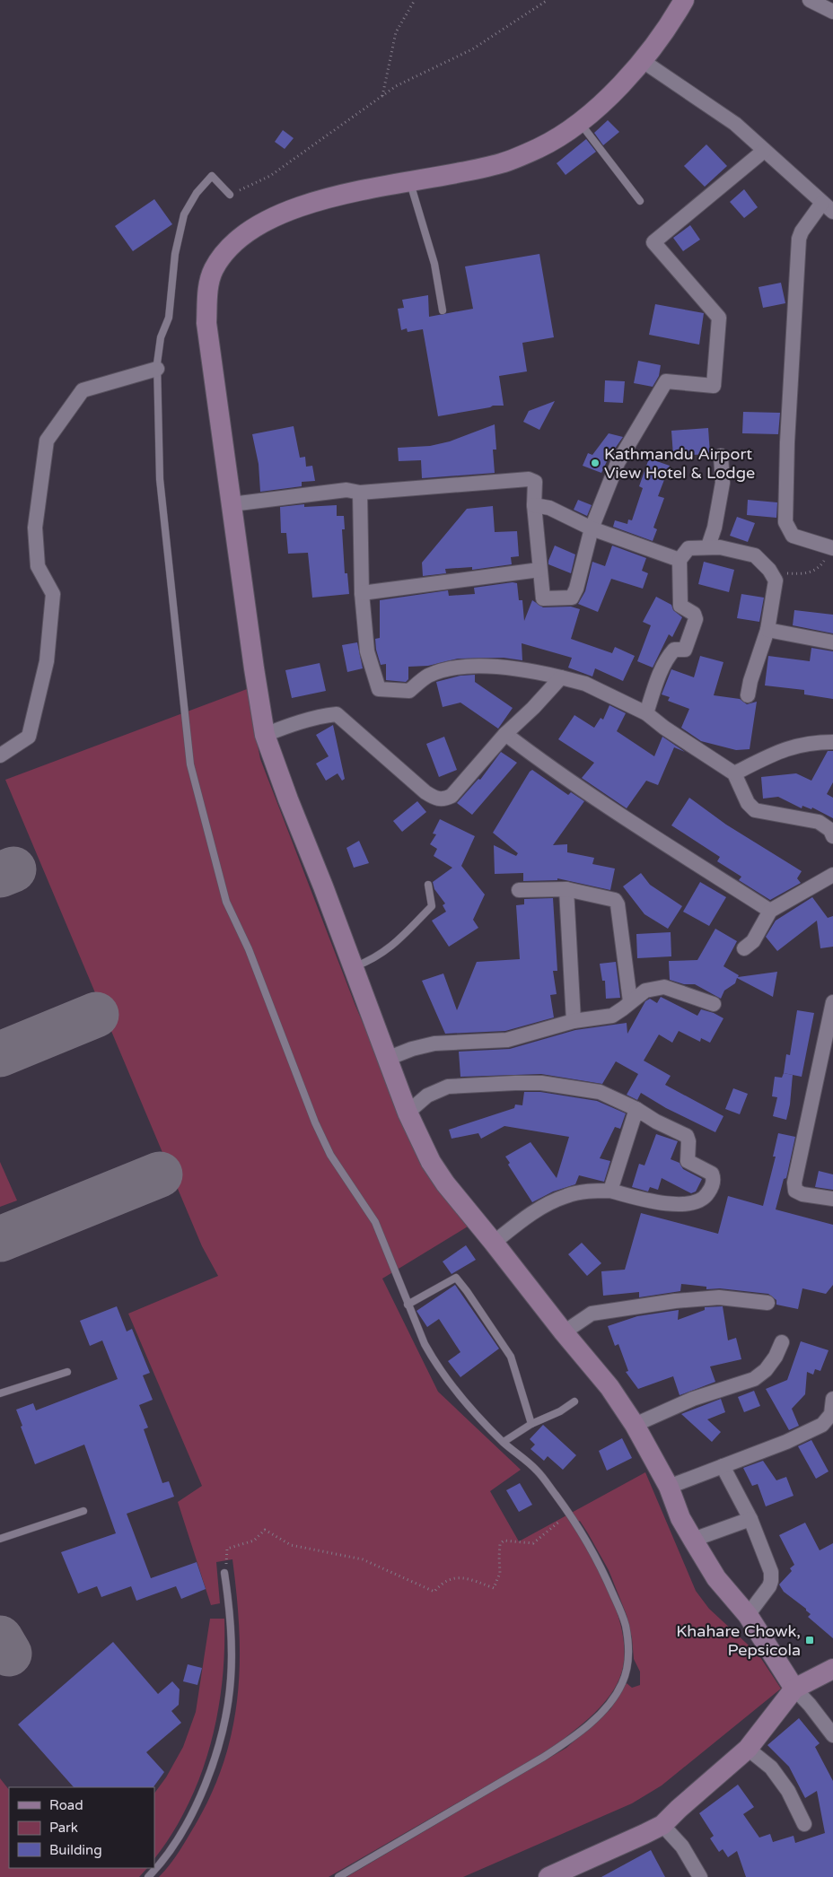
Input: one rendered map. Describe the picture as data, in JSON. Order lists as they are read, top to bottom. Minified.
{"places":{"other":["Kathmandu Airport View Hotel & Lodge"],"transit":["Khahare Chowk, Pepsicola"]},"legend":["Road","Park","Building"]}
